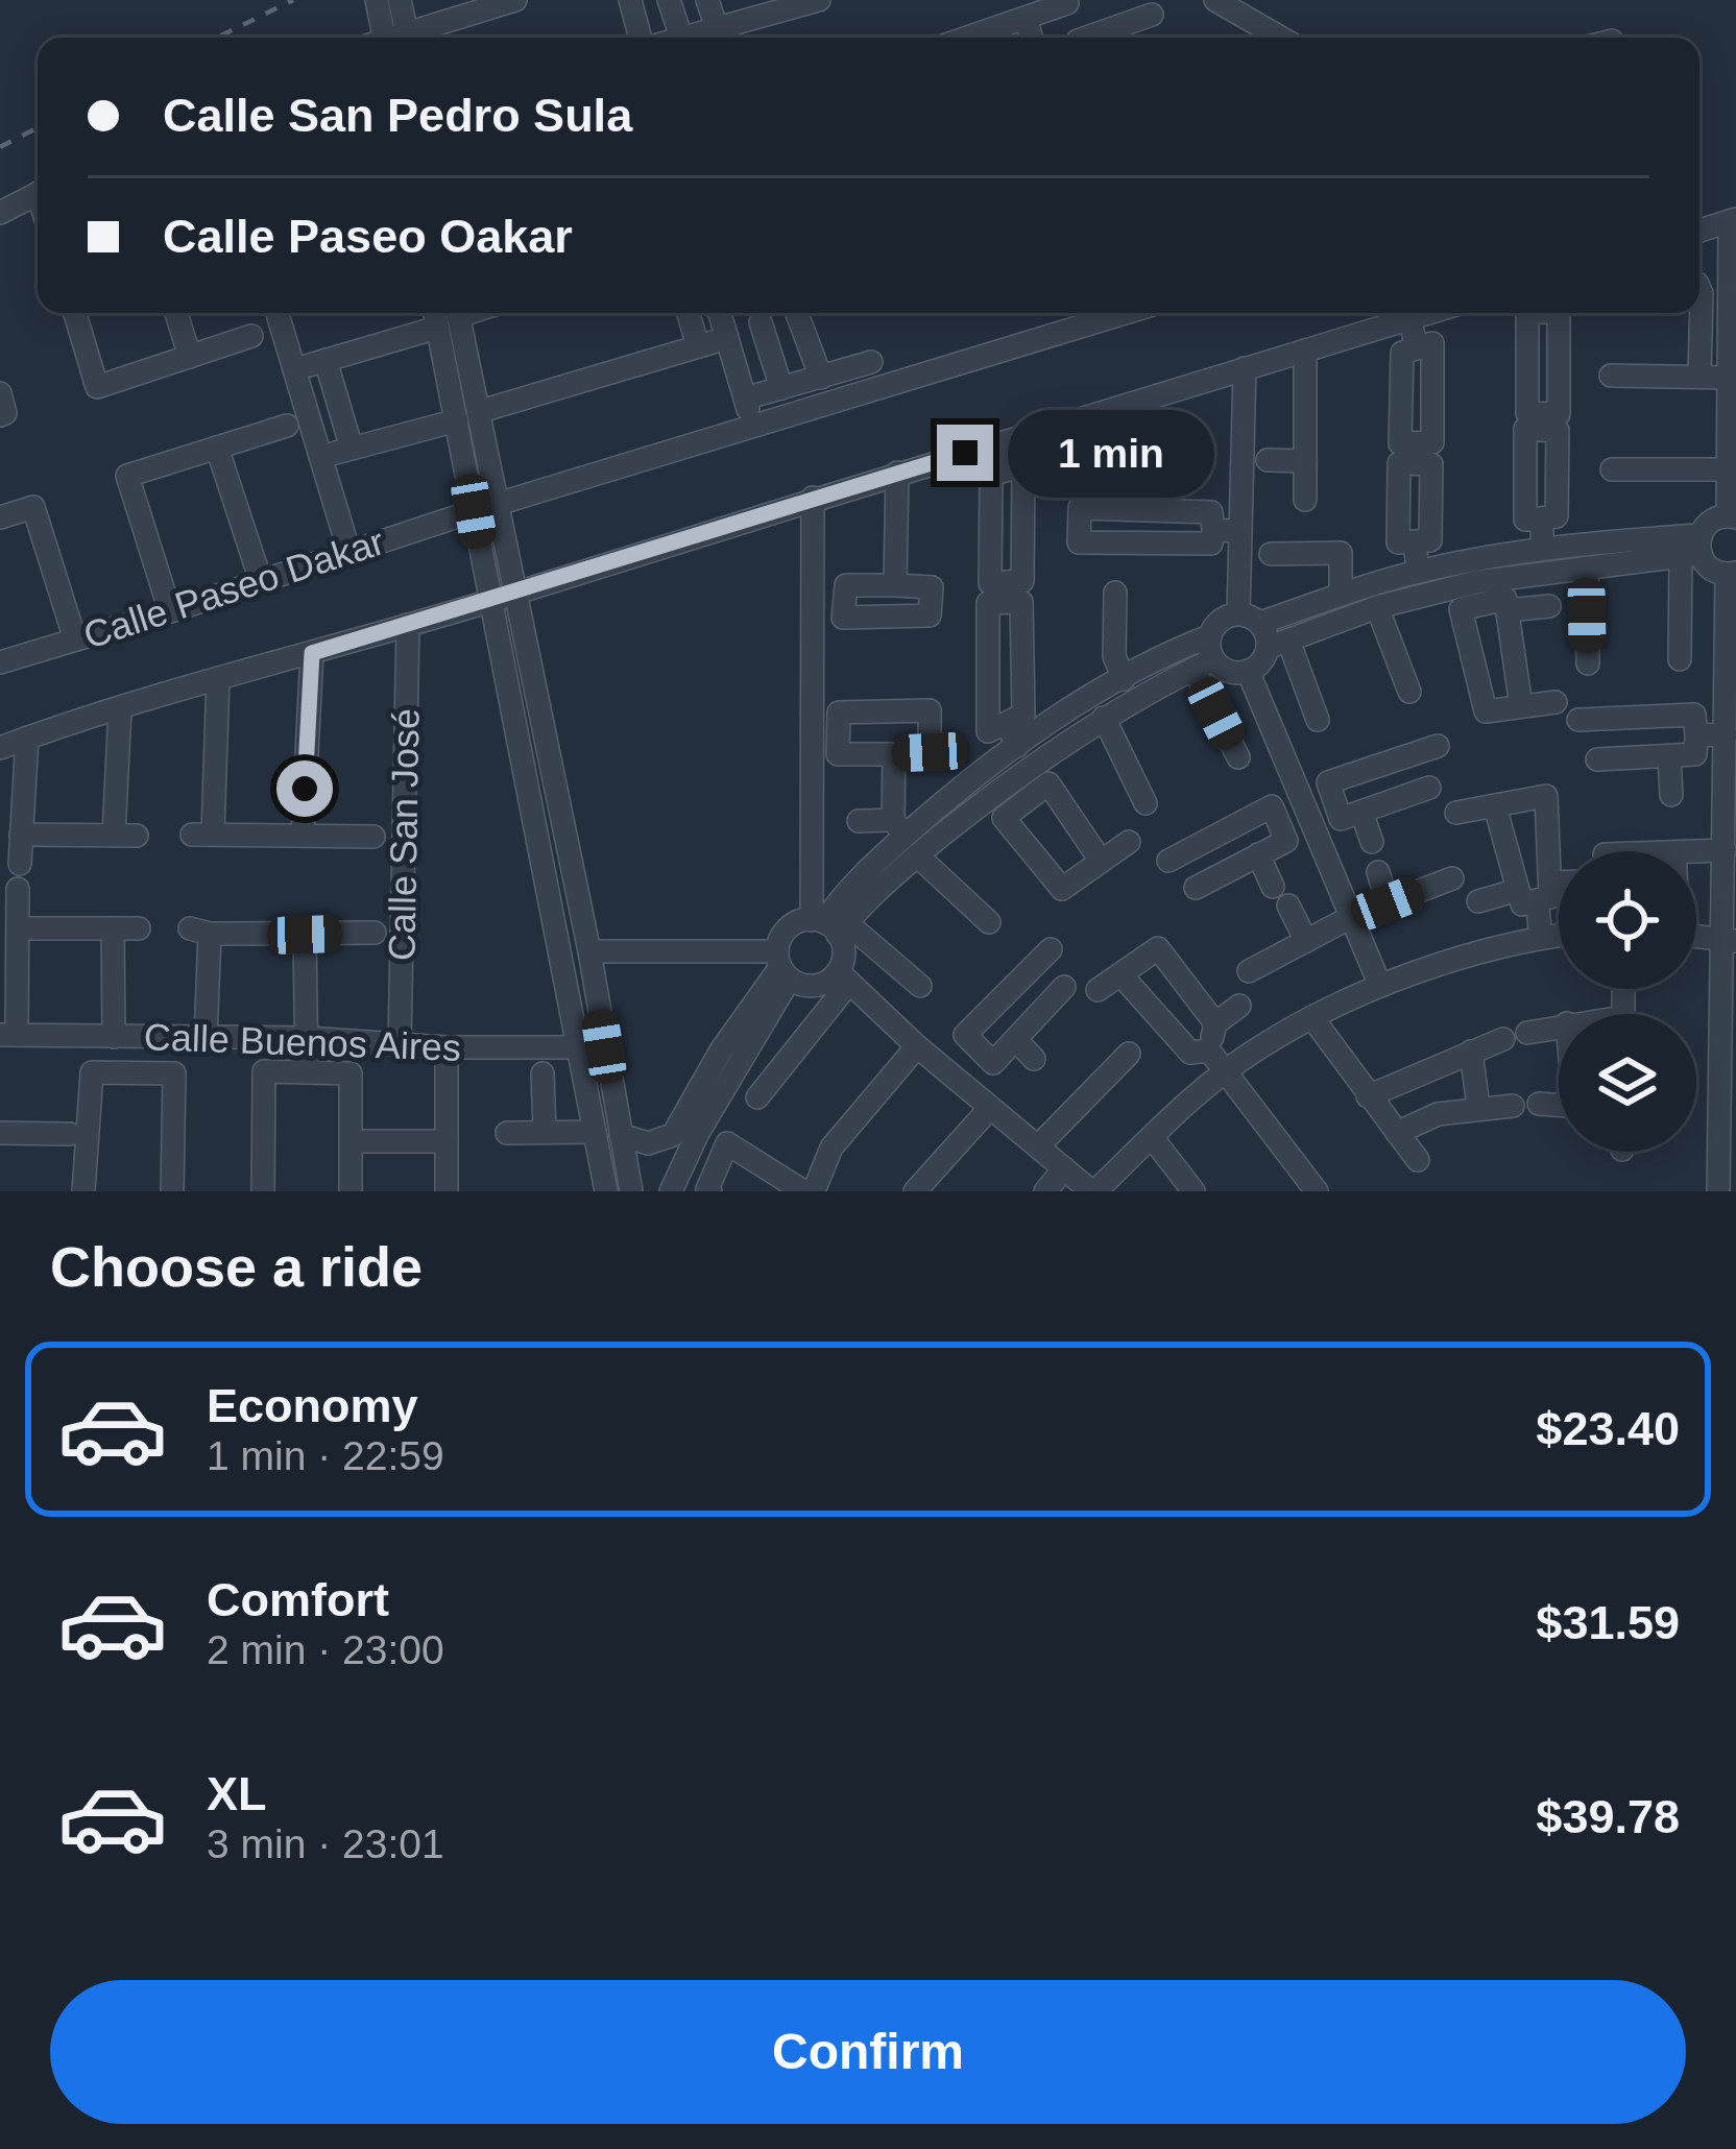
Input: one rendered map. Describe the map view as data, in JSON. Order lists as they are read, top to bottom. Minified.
{"streets":{"street":["Calle Paseo Dakar","Calle San José","Calle Buenos Aires"]},"crossings":[["Calle San José","Calle Buenos Aires"]],"page":{"banner":["Calle San Pedro Sula","Calle Paseo Oakar"],"bubble":"1 min","heading":"Choose a ride","list":[{"name":"Economy","note":"1 min · 22:59","value":"$23.40"},{"name":"Comfort","note":"2 min · 23:00","value":"$31.59"},{"name":"XL","note":"3 min · 23:01","value":"$39.78"}],"buttons":"Confirm"}}
